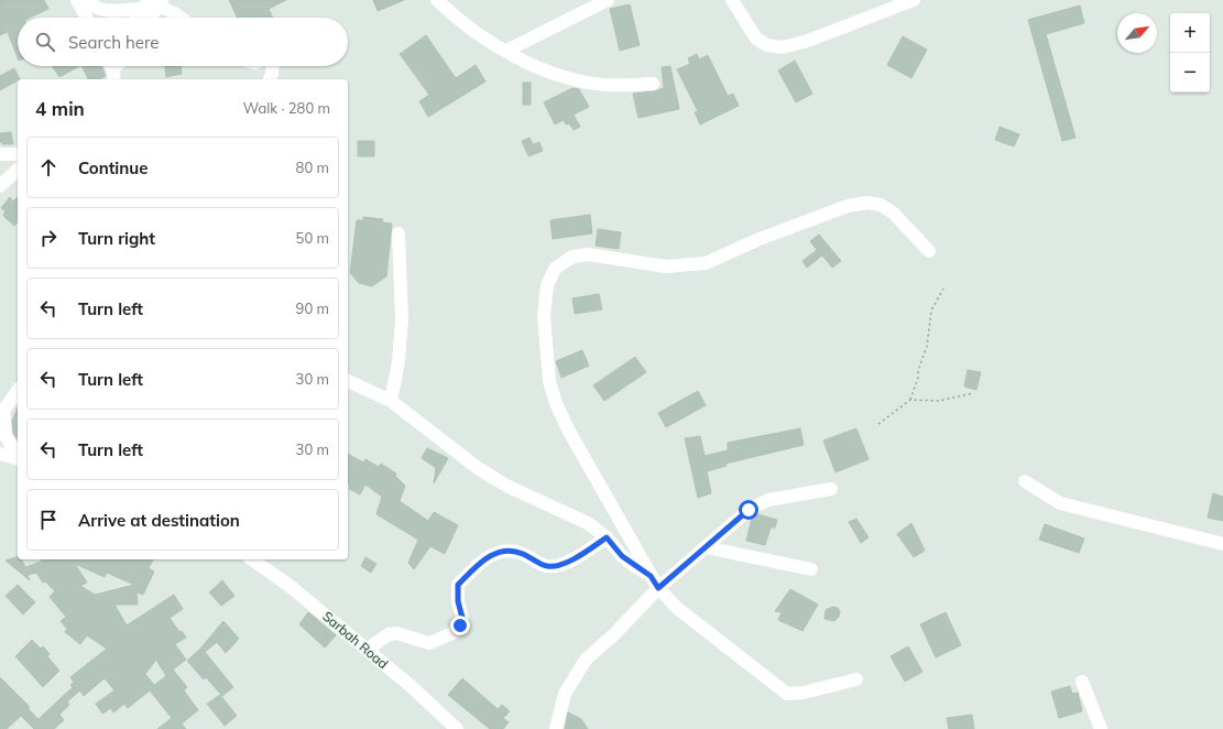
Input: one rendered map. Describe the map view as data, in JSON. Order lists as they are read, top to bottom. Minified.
{"streets":{"street":["Sarbah Road"]},"north":"top right","page":{"map_buttons":["+","−"],"search":"Search here","heading":["4 min","Walk · 280 m"],"list":[["Continue","80 m"],["Turn right","50 m"],["Turn left","90 m"],["Turn left","30 m"],["Turn left","30 m"],"Arrive at destination"]}}
